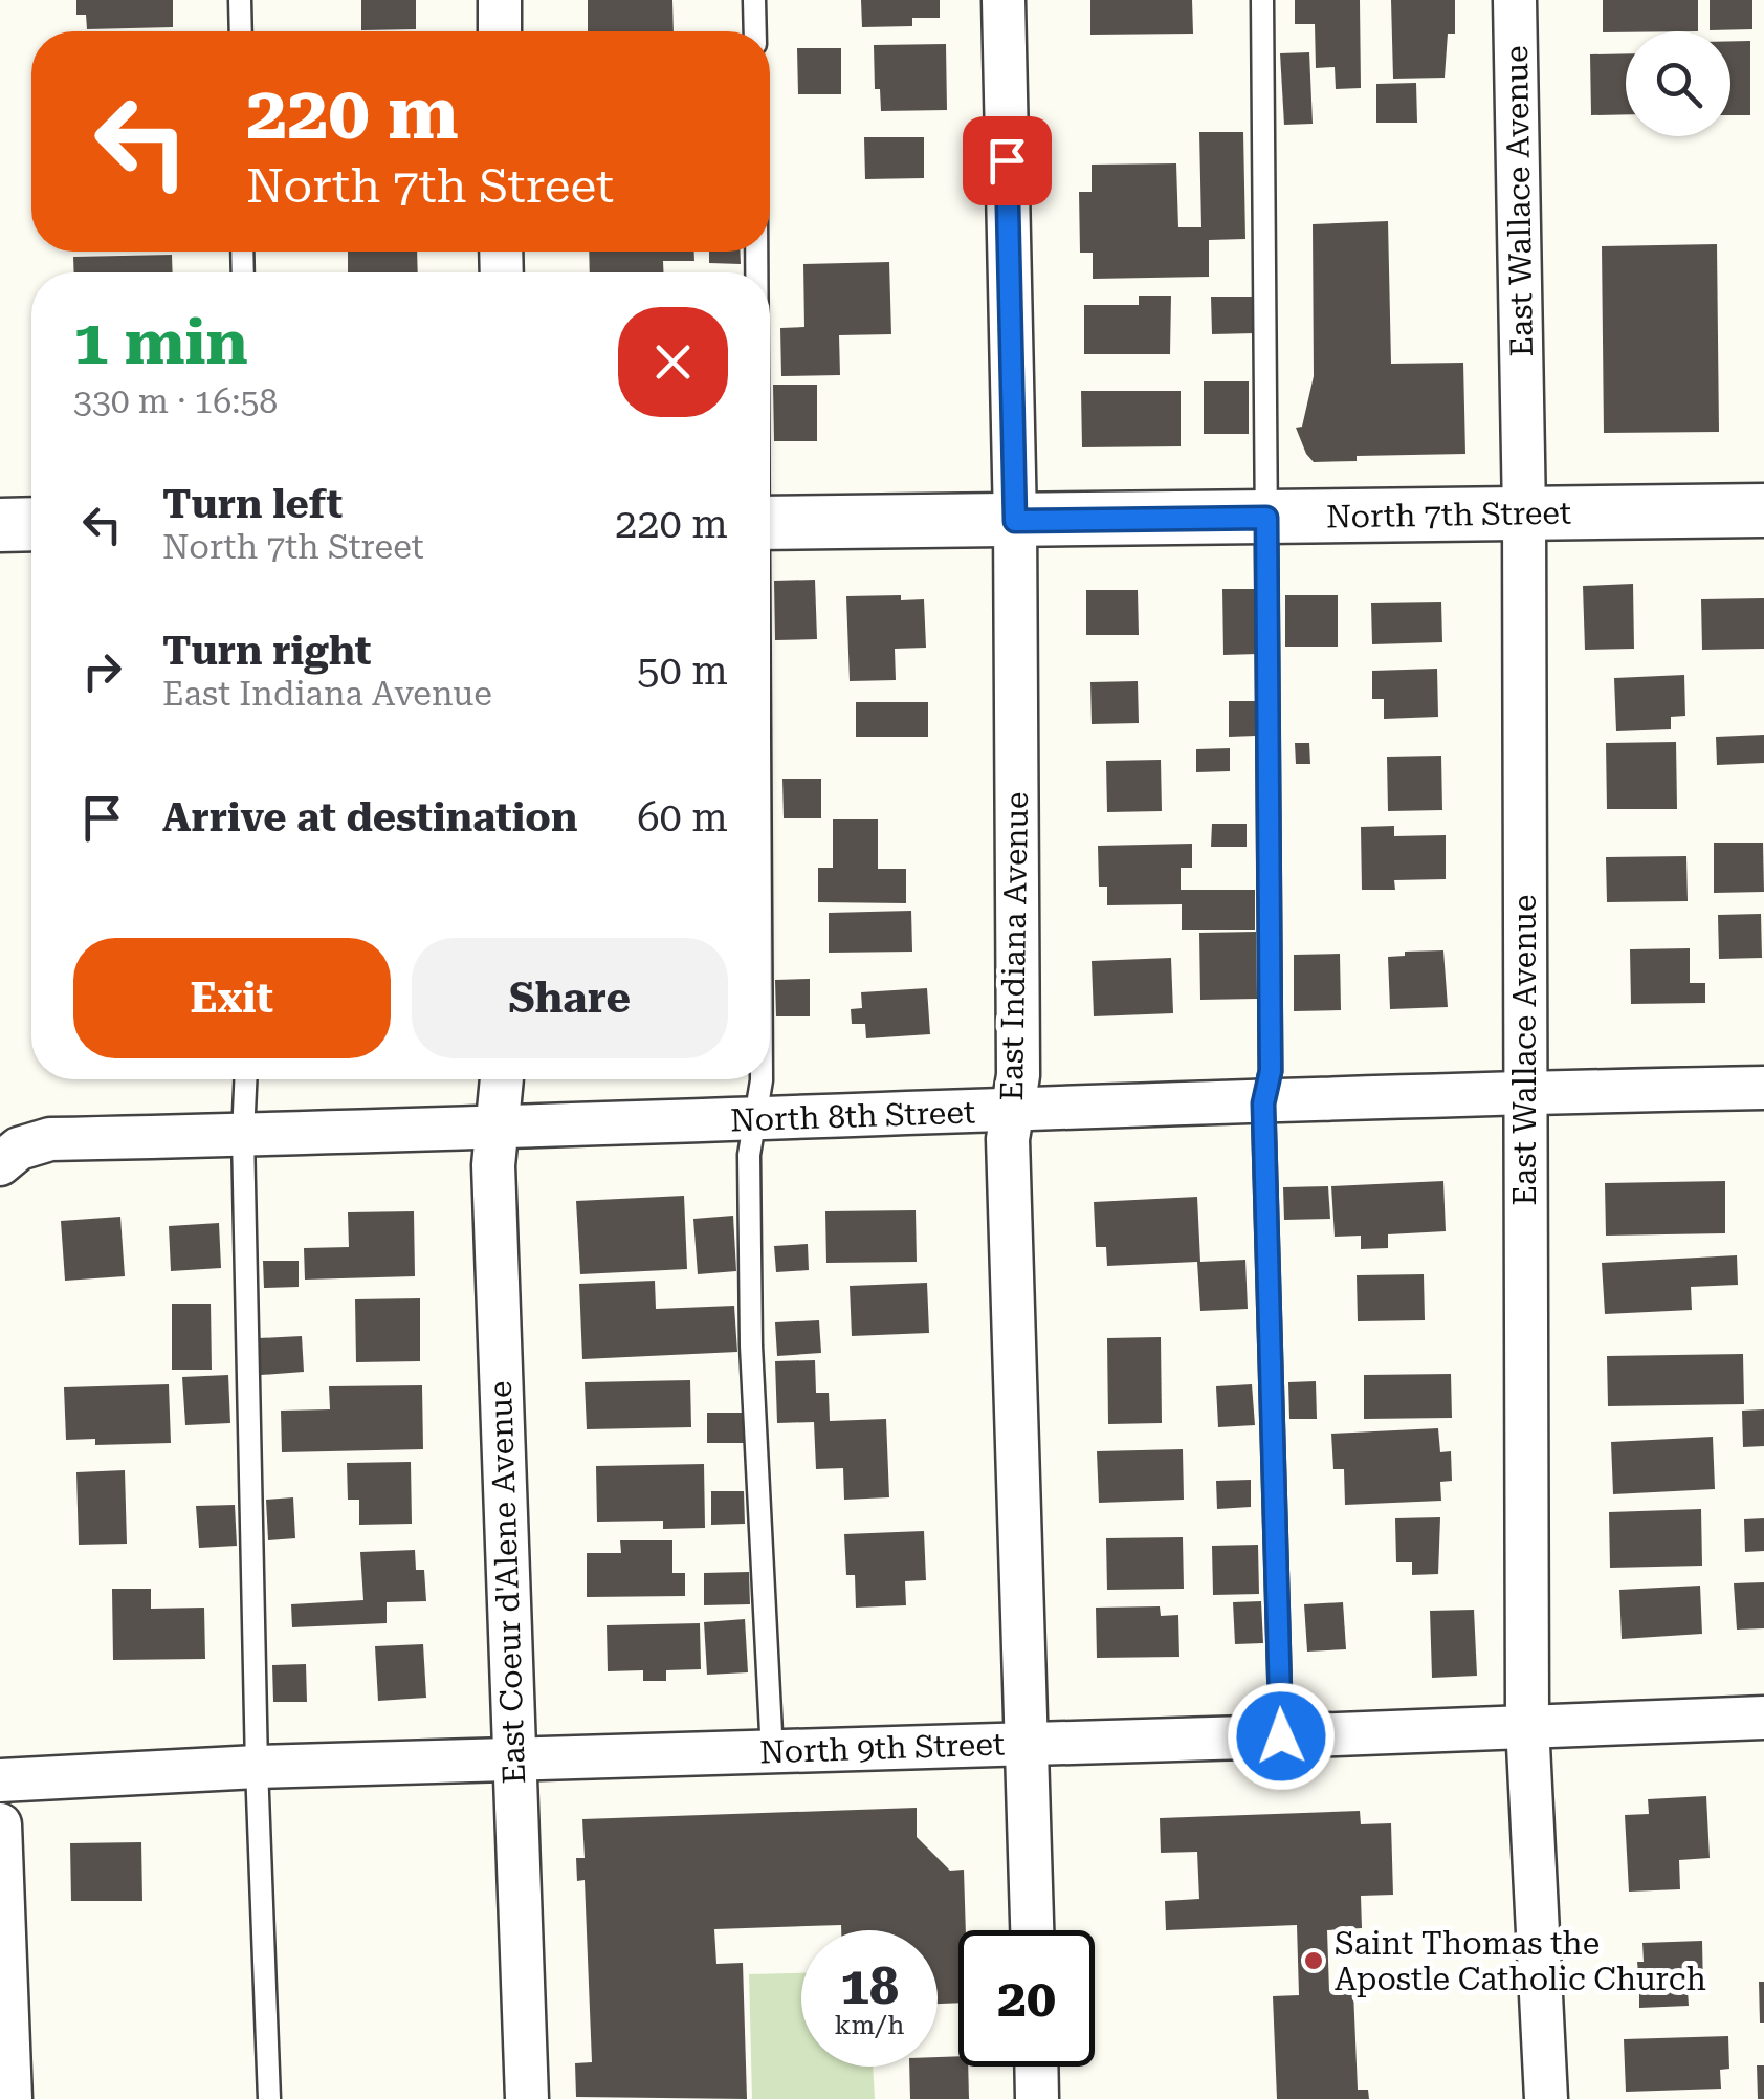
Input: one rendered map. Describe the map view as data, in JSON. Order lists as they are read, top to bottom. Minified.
{"streets":{"street":["East Wallace Avenue","North 7th Street","East Indiana Avenue","North 8th Street","East Coeur d'Alene Avenue","North 9th Street"]},"crossings":[["East Wallace Avenue","North 7th Street"],["East Wallace Avenue","North 8th Street"],["East Wallace Avenue","North 9th Street"],["North 7th Street","East Indiana Avenue"],["East Indiana Avenue","North 8th Street"],["East Indiana Avenue","North 9th Street"],["North 8th Street","East Coeur d'Alene Avenue"],["East Coeur d'Alene Avenue","North 9th Street"]],"places":["Saint Thomas the Apostle Catholic Church"],"page":{"turn":["220 m","North 7th Street"],"heading":["1 min","330 m · 16:58"],"list":[{"name":"Turn left","note":"North 7th Street","value":"220 m"},{"name":"Turn right","note":"East Indiana Avenue","value":"50 m"},{"name":"Arrive at destination","value":"60 m"}],"buttons":["Exit","Share"],"speed":"18 km/h","limit":"20"}}
